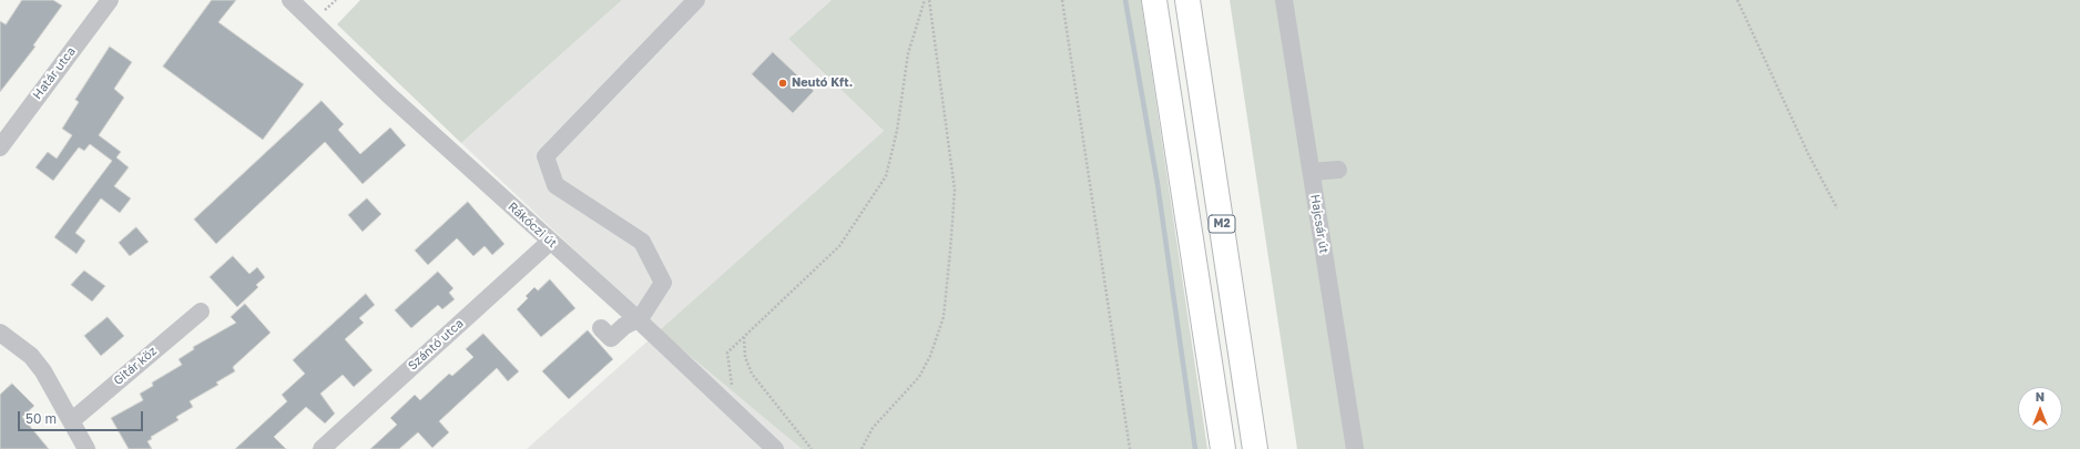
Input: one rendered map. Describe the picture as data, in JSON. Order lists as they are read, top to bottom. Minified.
{"streets":{"highway":["M2"],"street":["Határ utca","Hajcsár út","Rákóczi út","Szántó utca","Gitár köz"]},"crossings":[["Rákóczi út","Szántó utca"]],"places":["Neutó Kft."],"scale_bar":"50 m","north":"top"}
